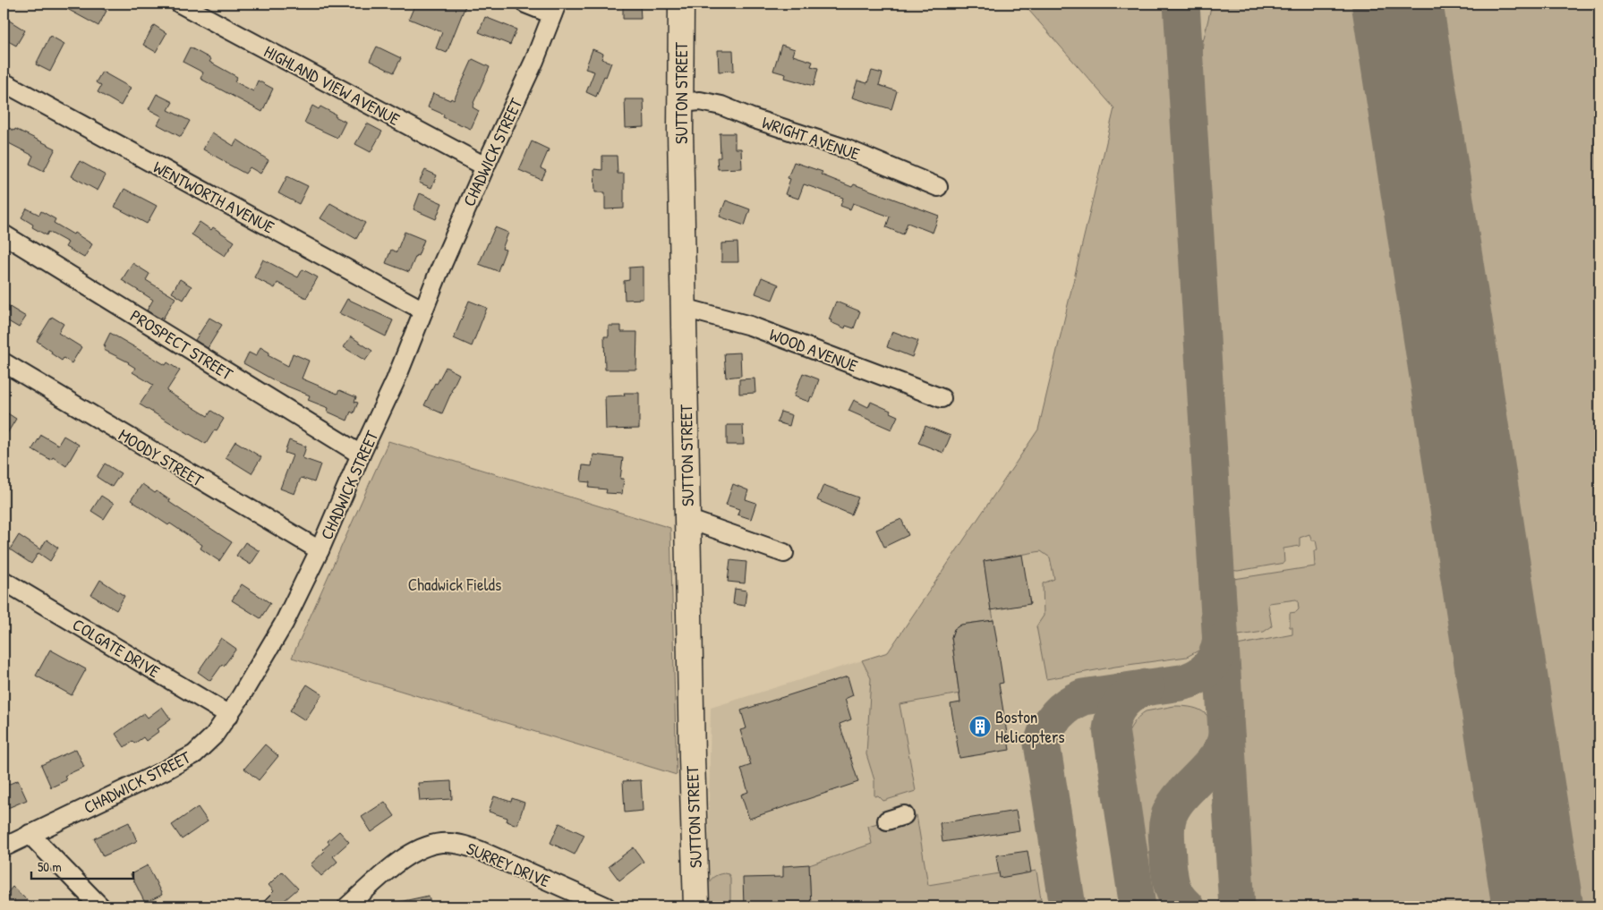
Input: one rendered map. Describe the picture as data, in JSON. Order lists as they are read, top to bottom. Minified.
{"streets":{"highway":["SUTTON STREET"],"street":["HIGHLAND VIEW AVENUE","WRIGHT AVENUE","CHADWICK STREET","WENTWORTH AVENUE","PROSPECT STREET","WOOD AVENUE","MOODY STREET","COLGATE DRIVE","SURREY DRIVE"]},"crossings":[["HIGHLAND VIEW AVENUE","CHADWICK STREET"],["SUTTON STREET","WRIGHT AVENUE"],["SUTTON STREET","WOOD AVENUE"],["CHADWICK STREET","WENTWORTH AVENUE"],["CHADWICK STREET","PROSPECT STREET"],["CHADWICK STREET","MOODY STREET"],["CHADWICK STREET","COLGATE DRIVE"]],"parks":["Chadwick Fields"],"places":{"building":["Boston Helicopters"]},"scale_bar":"50 m"}
